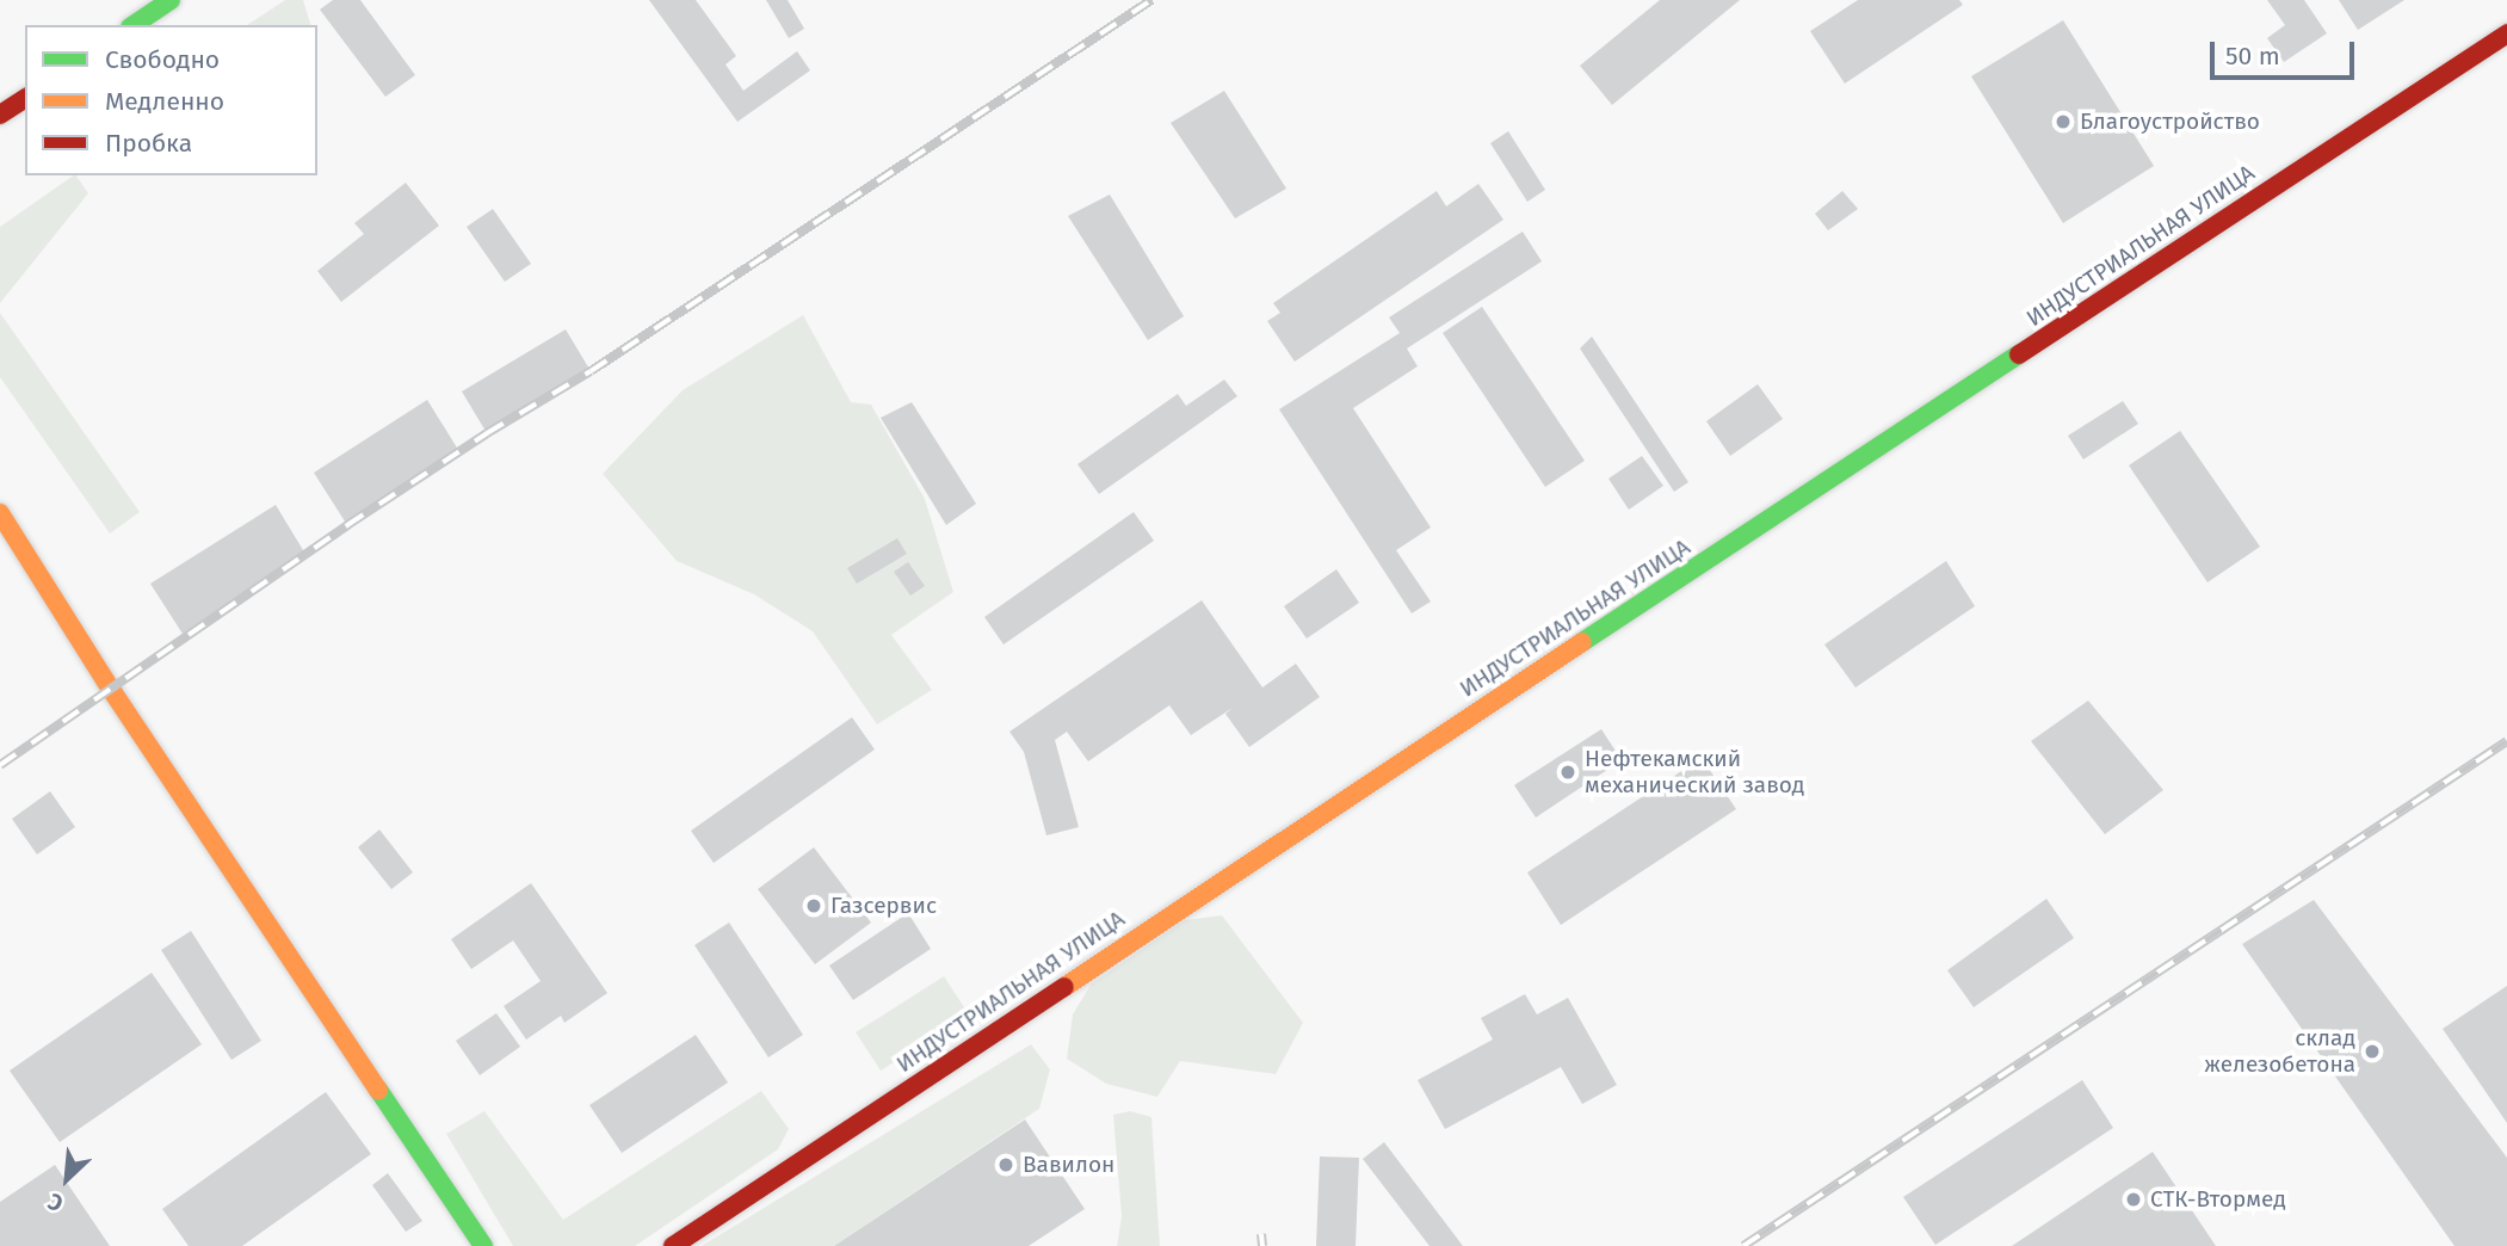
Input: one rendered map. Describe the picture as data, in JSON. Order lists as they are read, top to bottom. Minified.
{"streets":{"main road":["ИНДУСТРИАЛЬНАЯ УЛИЦА"]},"places":["Благоустройство","Нефтекамский механический завод","Газсервис","склад железобетона","Вавилон","СТК-Втормед"],"legend":["Свободно","Медленно","Пробка"],"scale_bar":"50 m","north":"bottom left"}
